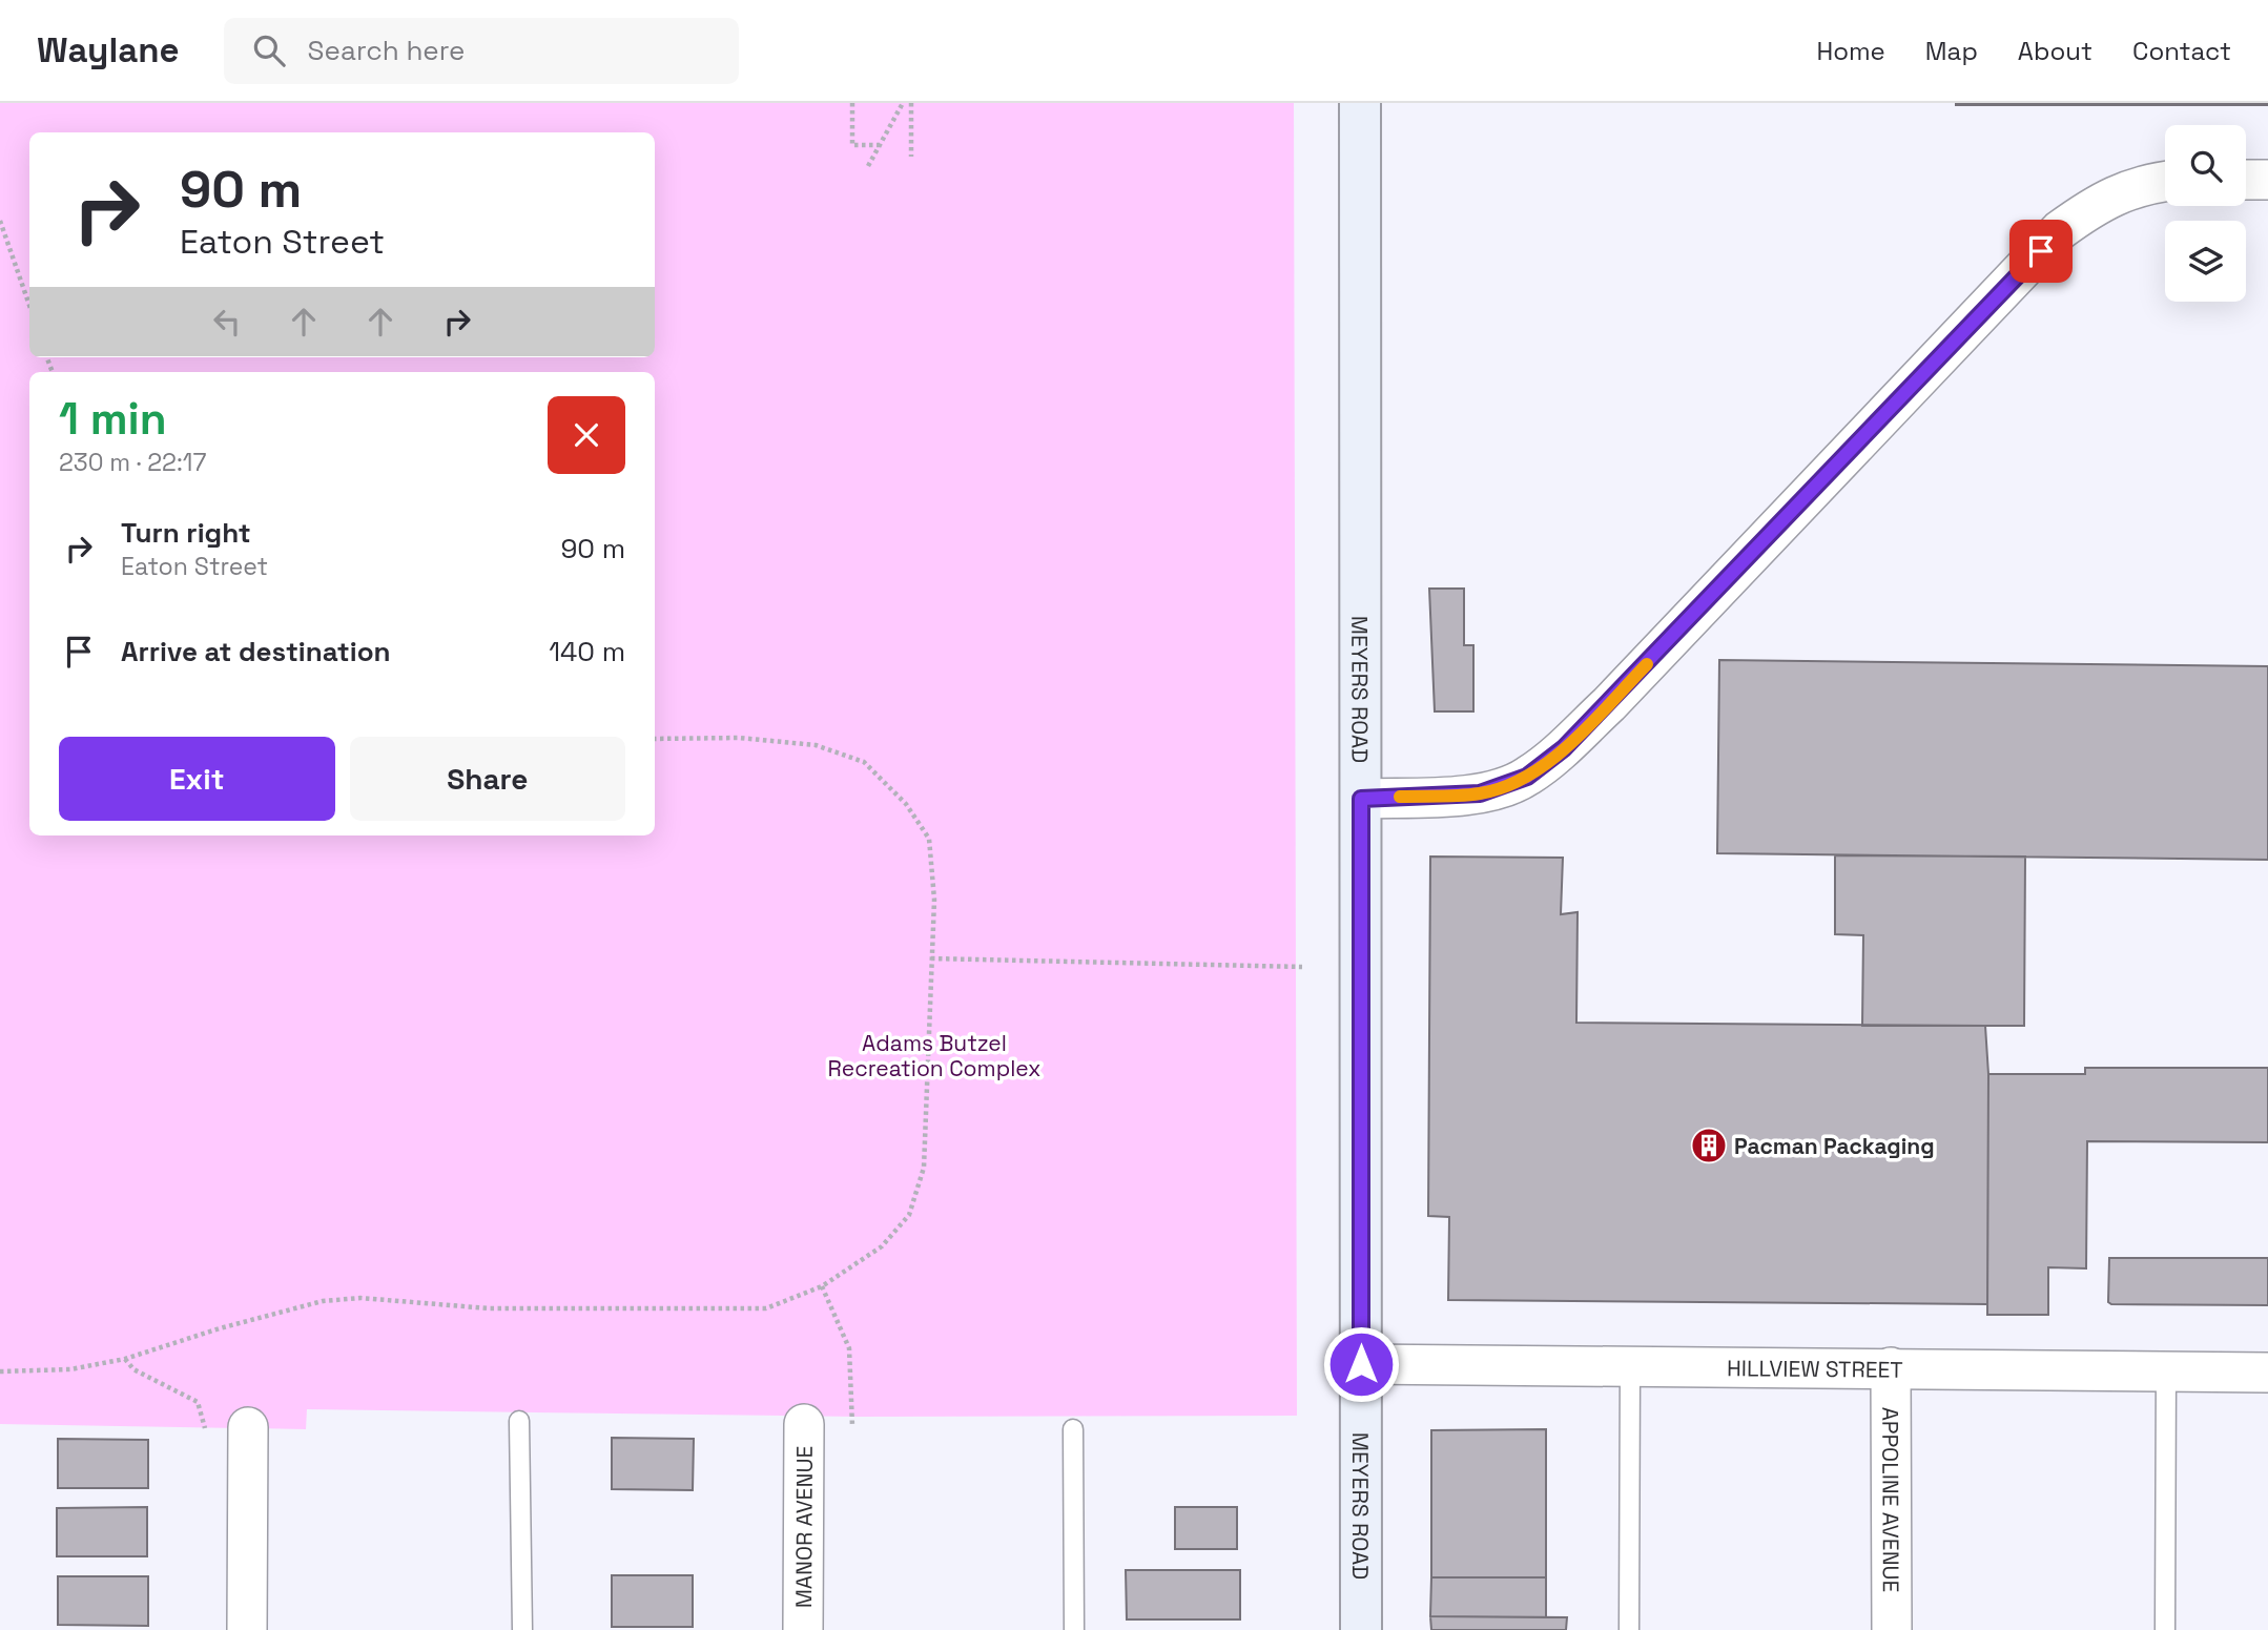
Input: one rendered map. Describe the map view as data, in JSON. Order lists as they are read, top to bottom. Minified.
{"streets":{"street":["MEYERS ROAD","HILLVIEW STREET","APPOLINE AVENUE","MANOR AVENUE"]},"crossings":[["MEYERS ROAD","HILLVIEW STREET"],["HILLVIEW STREET","APPOLINE AVENUE"]],"parks":["Adams Butzel Recreation Complex"],"places":{"building":["Pacman Packaging"]},"page":{"header":"Waylane","search":"Search here","nav":["Home","Map","About","Contact"],"turn":["90 m","Eaton Street"],"heading":["1 min","230 m · 22:17"],"list":[{"name":"Turn right","note":"Eaton Street","value":"90 m"},{"name":"Arrive at destination","value":"140 m"}],"buttons":["Exit","Share"]}}
